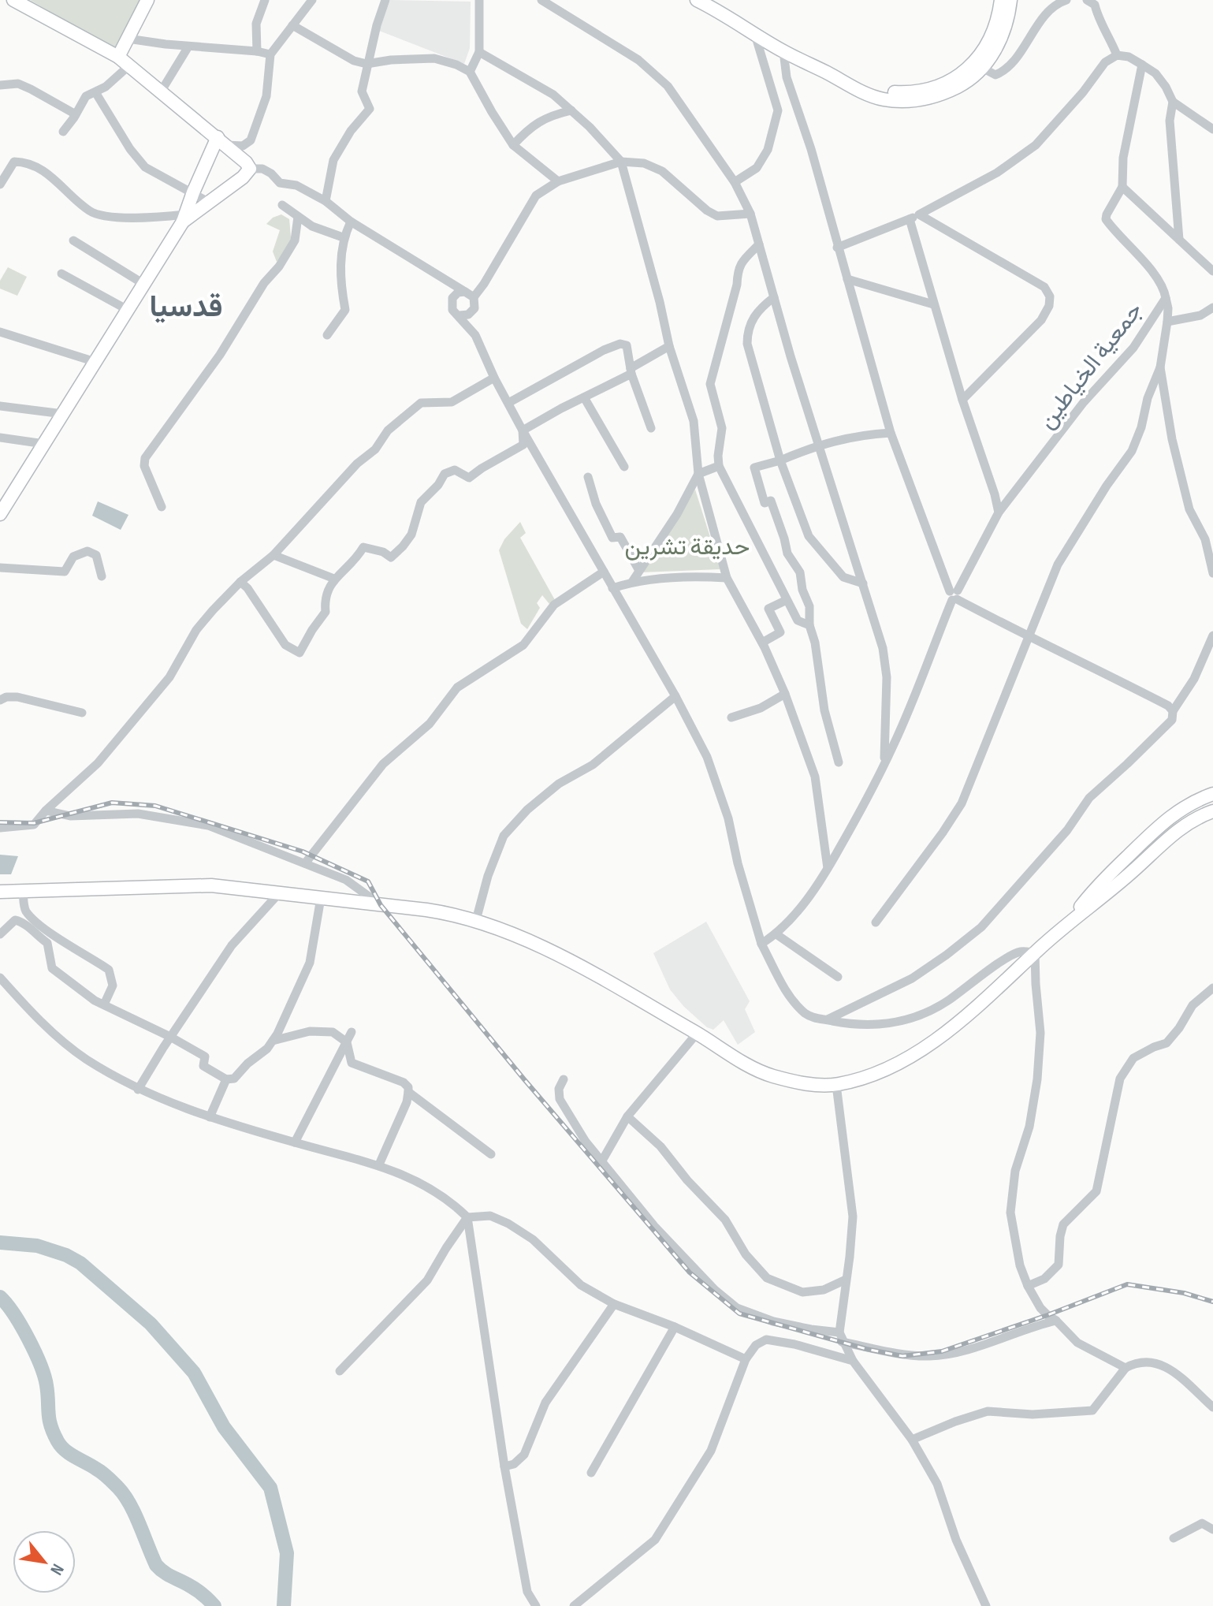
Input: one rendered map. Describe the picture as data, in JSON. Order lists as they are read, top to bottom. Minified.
{"streets":{"street":["جمعية الخياطين"]},"districts":["قدسيا"],"parks":["حديقة تشرين"],"north":"bottom right"}
